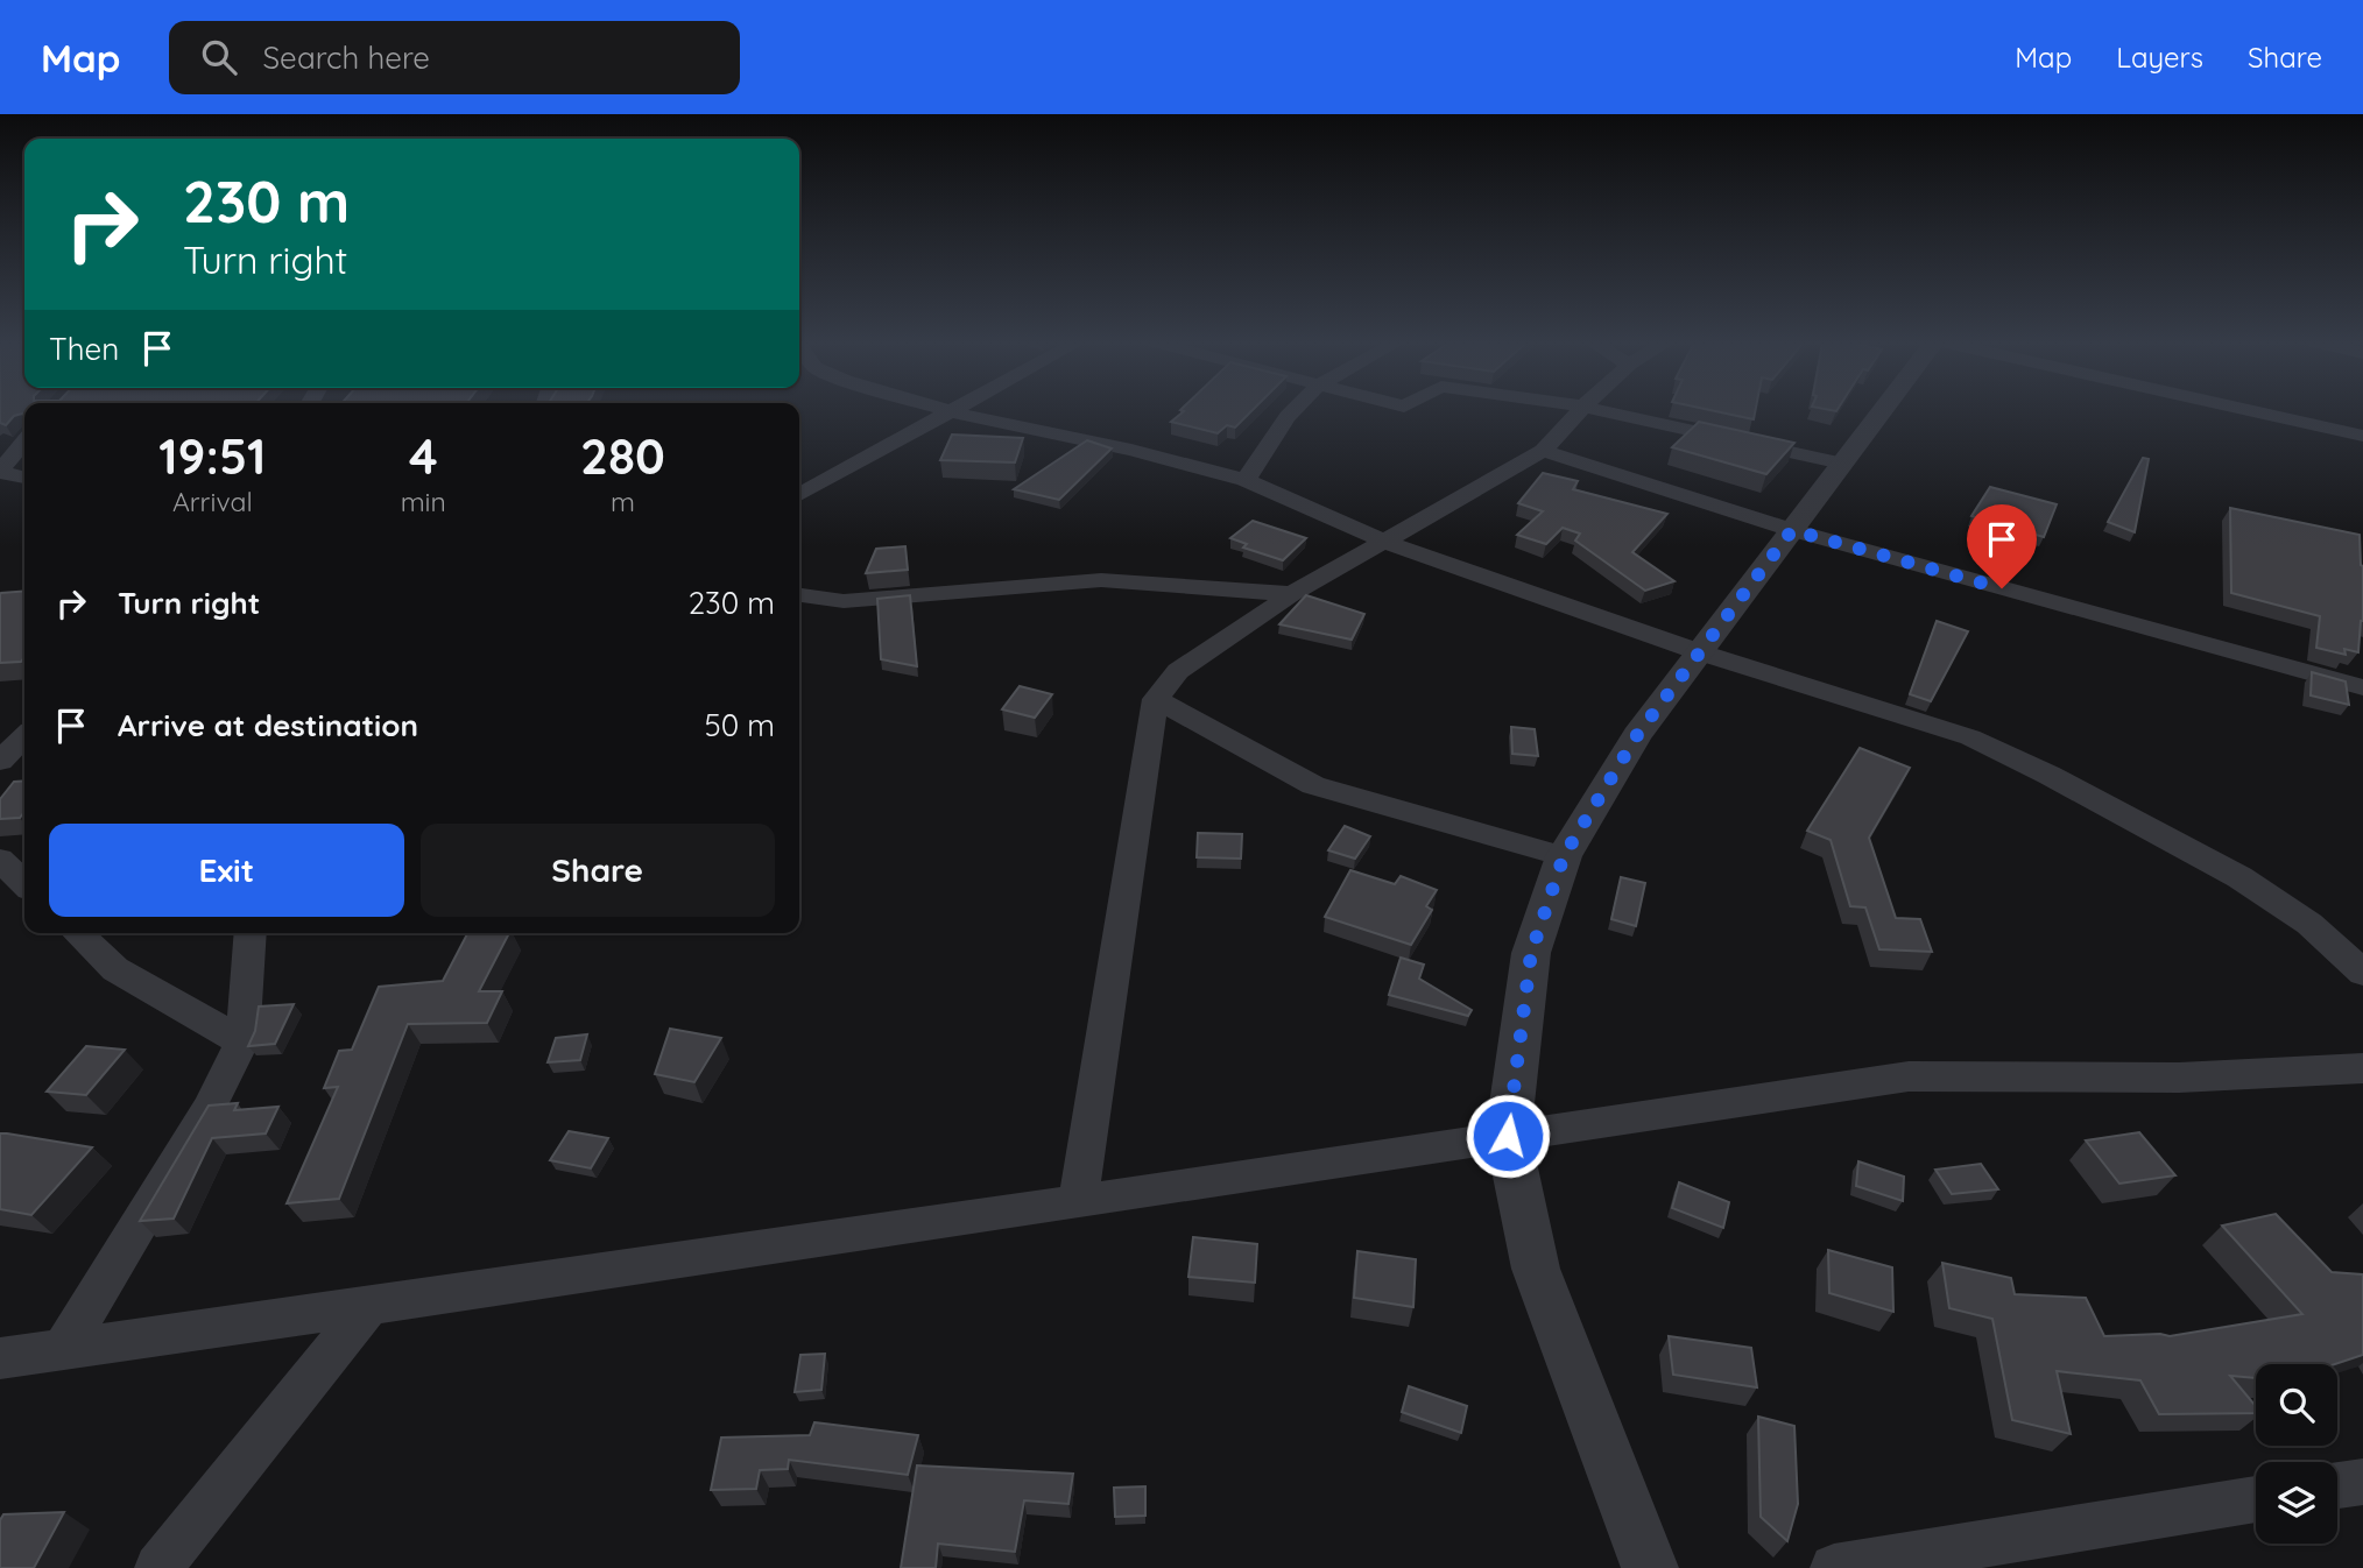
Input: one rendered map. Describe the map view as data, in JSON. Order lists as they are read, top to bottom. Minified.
{"page":{"header":"Map","search":"Search here","nav":["Map","Layers","Share"],"turn":["230 m","Turn right"],"then":"Then","eta":["19:51","Arrival","4","min","280","m"],"list":[{"name":"Turn right","value":"230 m"},{"name":"Arrive at destination","value":"50 m"}],"buttons":["Exit","Share"]}}
